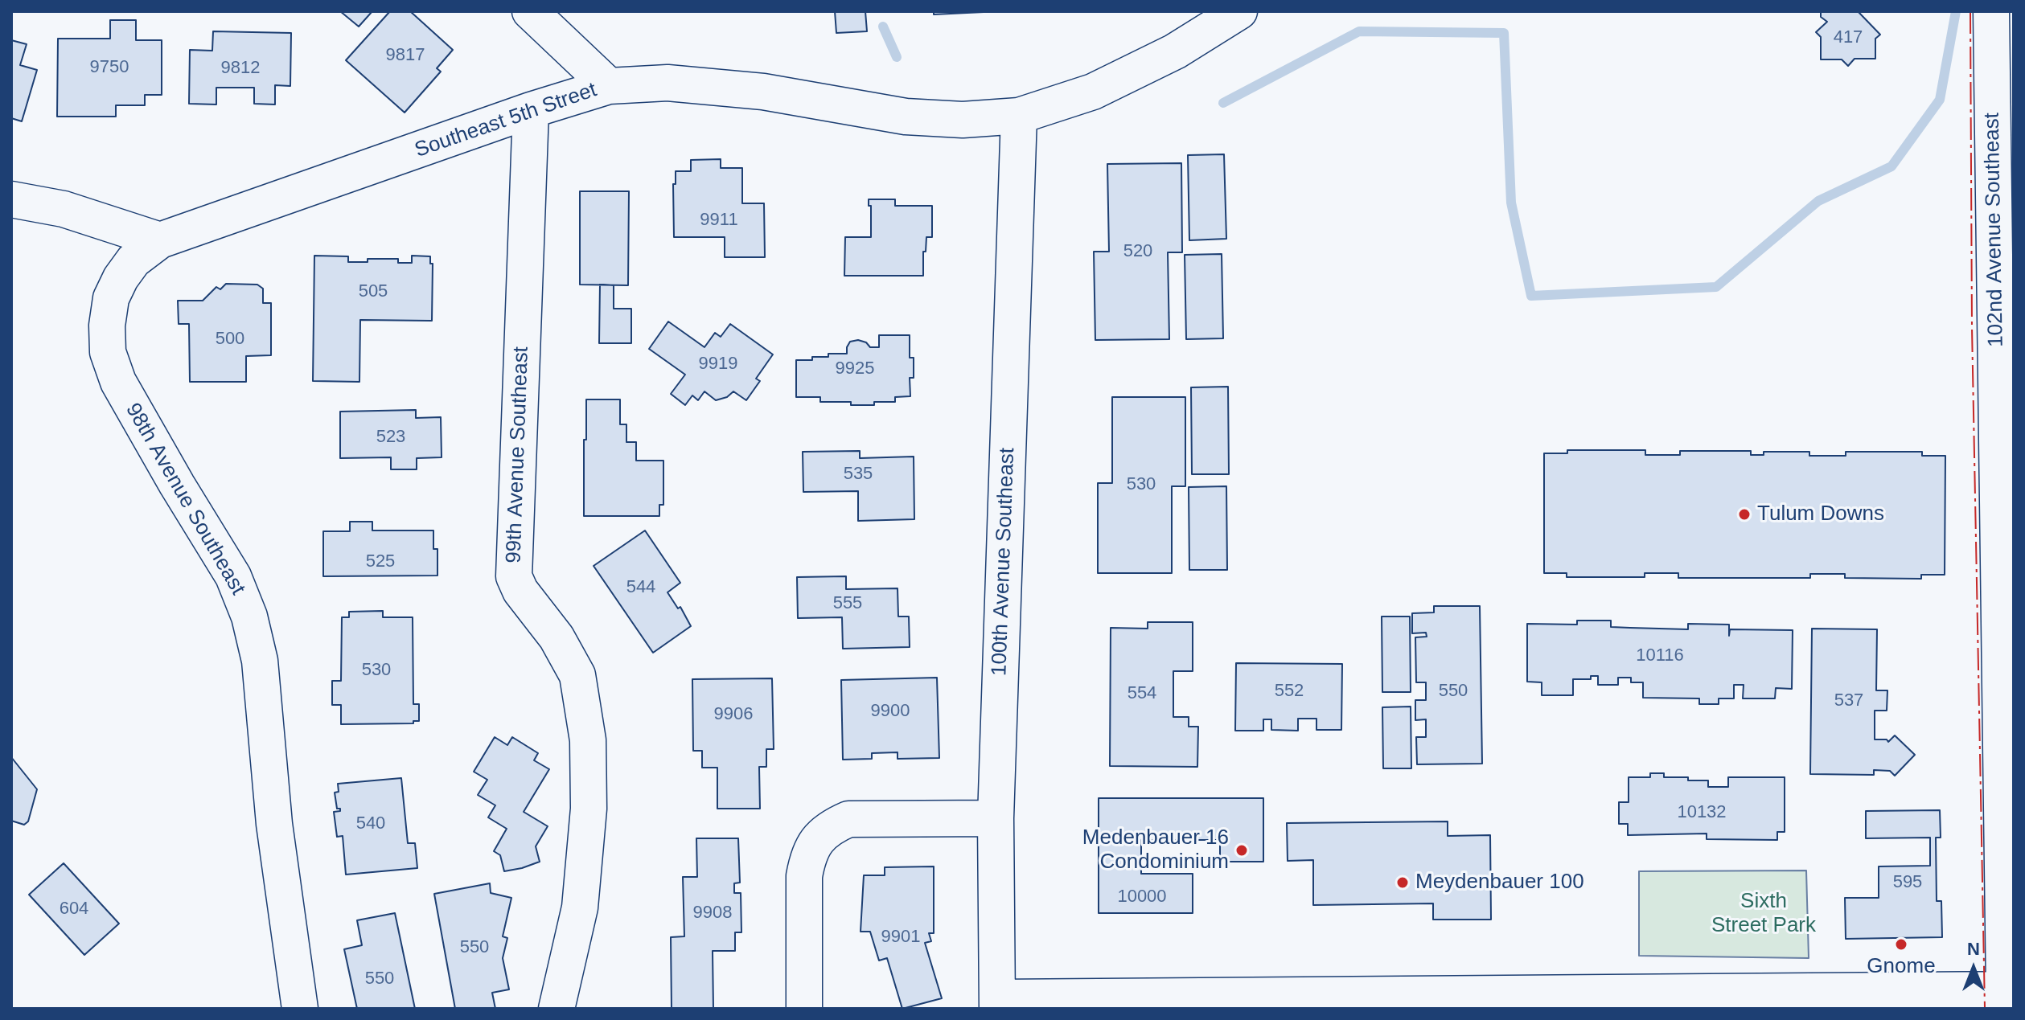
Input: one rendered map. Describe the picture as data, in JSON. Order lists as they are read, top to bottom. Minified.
{"streets":{"street":["Southeast 5th Street","102nd Avenue Southeast","99th Avenue Southeast","98th Avenue Southeast","100th Avenue Southeast"]},"crossings":[["Southeast 5th Street","99th Avenue Southeast"],["Southeast 5th Street","98th Avenue Southeast"],["Southeast 5th Street","100th Avenue Southeast"]],"parks":["Sixth Street Park"],"places":["Tulum Downs","Medenbauer 16 Condominium","Meydenbauer 100","Gnome"],"house_numbers":["417","9817","9750","9812","9911","520","505","500","9919","9925","523","535","530","525","544","555","10116","530","552","550","554","537","9900","9906","10132","540","595","10000","604","9908","9901","550","550"],"north":"top"}
